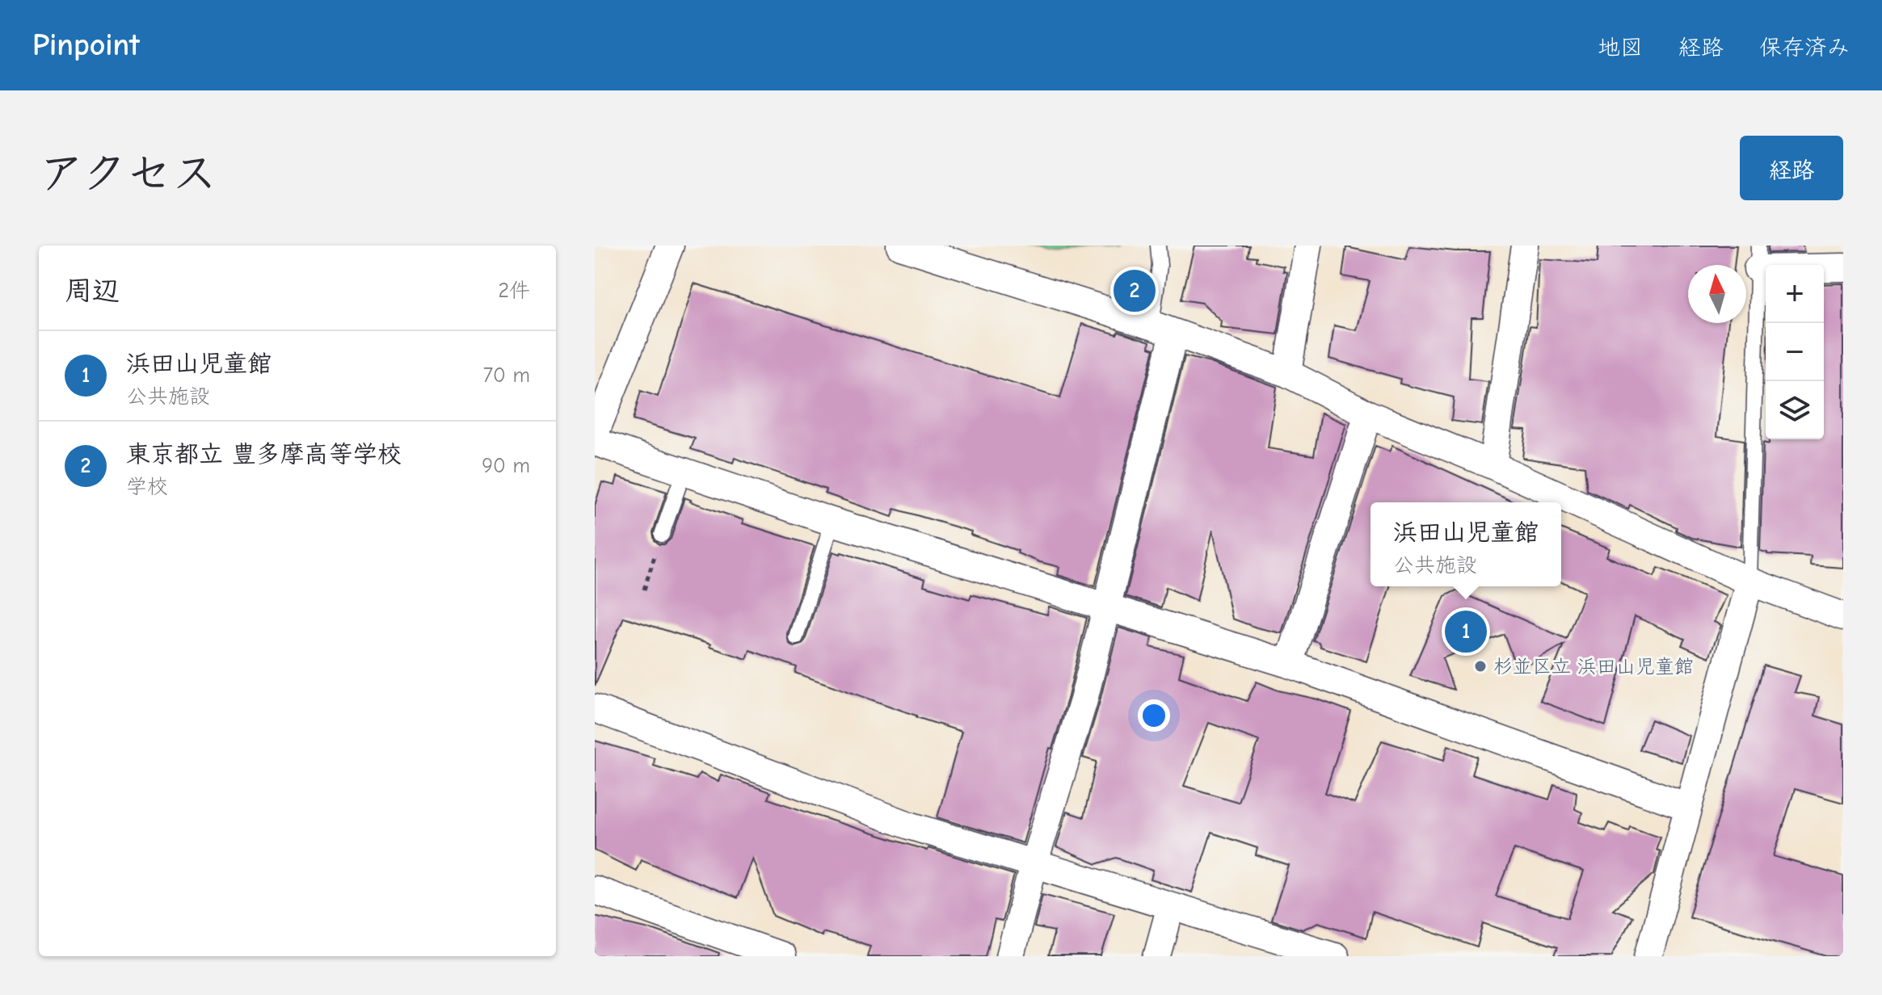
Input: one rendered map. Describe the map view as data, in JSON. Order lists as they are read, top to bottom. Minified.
{"places":["杉並区立 浜田山児童館"],"north":"top","page":{"header":"Pinpoint","nav":["地図","経路","保存済み"],"title":"アクセス","buttons":"経路","heading":["周辺","2件"],"map_buttons":["+","−"],"pins":["2","1"],"list":[{"mark":"1","name":"浜田山児童館","note":"公共施設","value":"70 m"},{"mark":"2","name":"東京都立 豊多摩高等学校","note":"学校","value":"90 m"}],"popup":["浜田山児童館","公共施設"]}}
